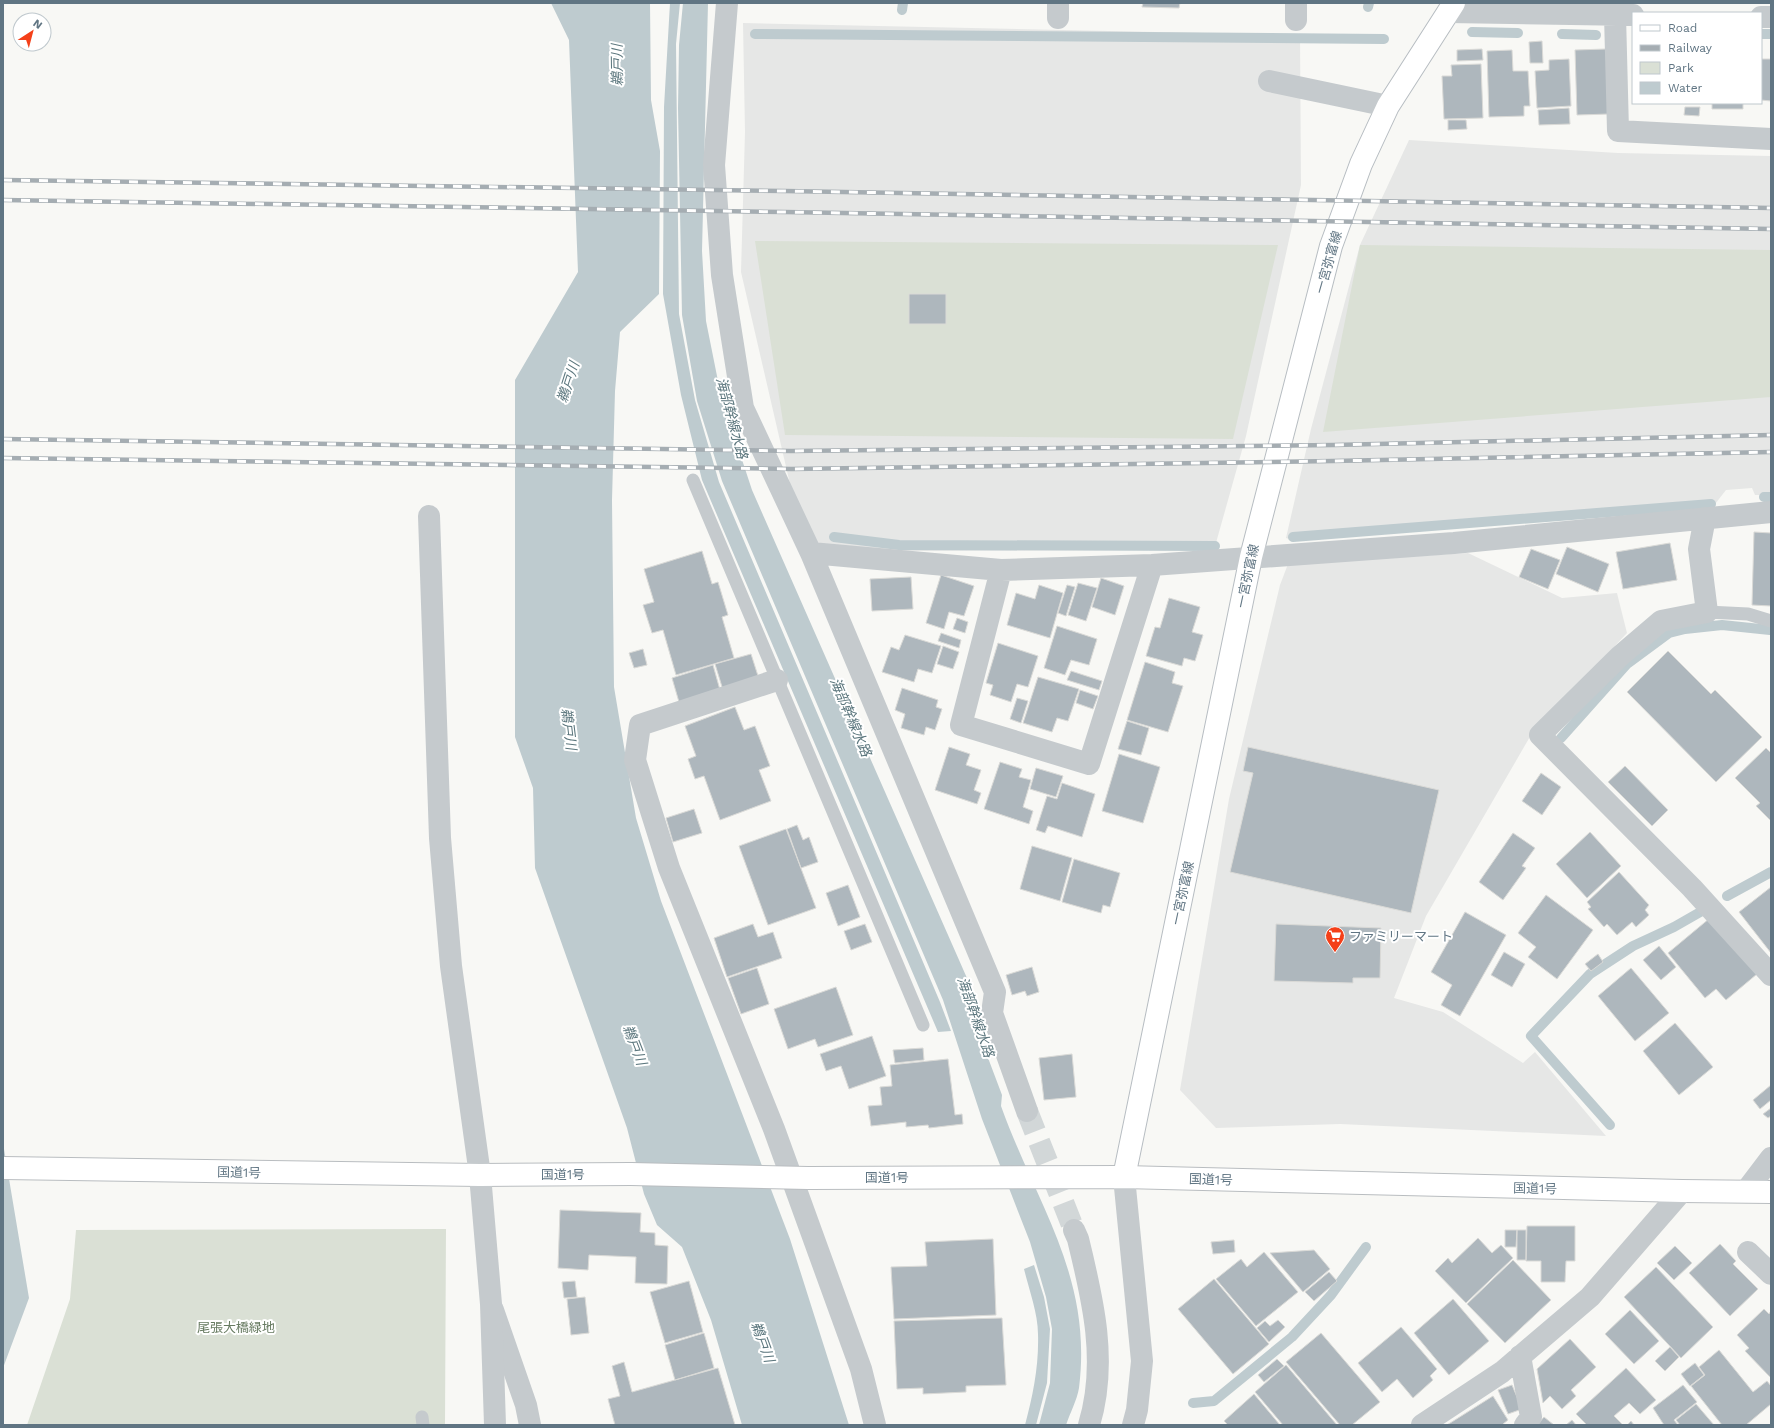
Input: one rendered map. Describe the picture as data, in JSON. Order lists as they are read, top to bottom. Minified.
{"streets":{"main road":["一宮弥富線","国道1号"]},"crossings":[["一宮弥富線","国道1号"]],"water":["鵜戸川","海部幹線水路"],"parks":["尾張大橋緑地"],"places":{"supermarket":["ファミリーマート"]},"legend":["Road","Railway","Park","Water"],"north":"top right"}
